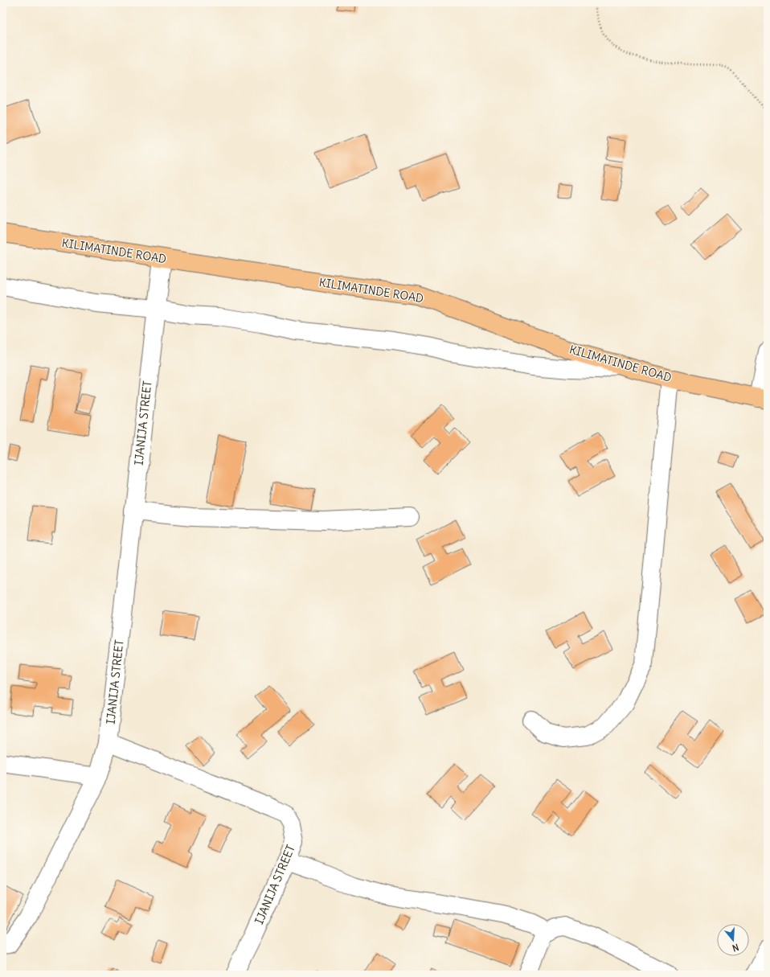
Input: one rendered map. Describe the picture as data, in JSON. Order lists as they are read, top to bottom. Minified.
{"streets":{"main road":["KILIMATINDE ROAD"],"street":["IJANIJA STREET"]},"crossings":[["KILIMATINDE ROAD","IJANIJA STREET"]],"north":"bottom"}
